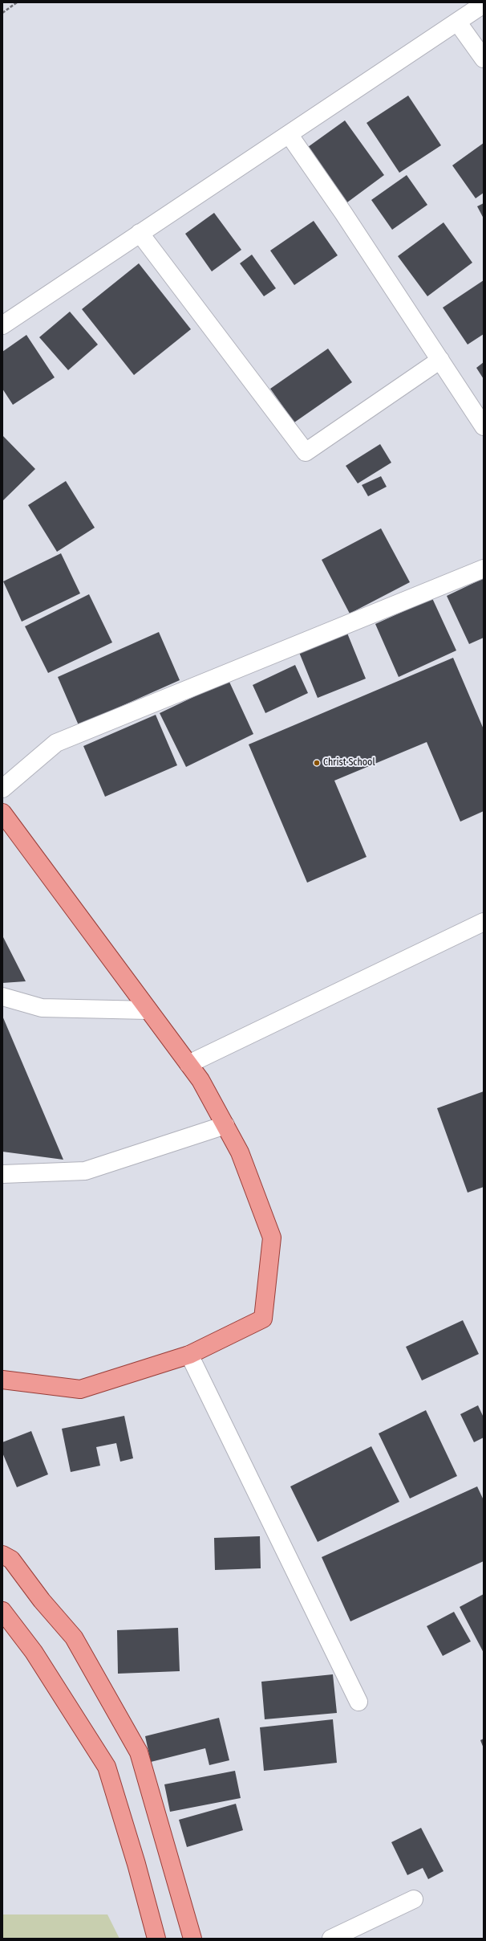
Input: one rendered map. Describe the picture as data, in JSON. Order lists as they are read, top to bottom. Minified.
{"places":["Christ School"]}
